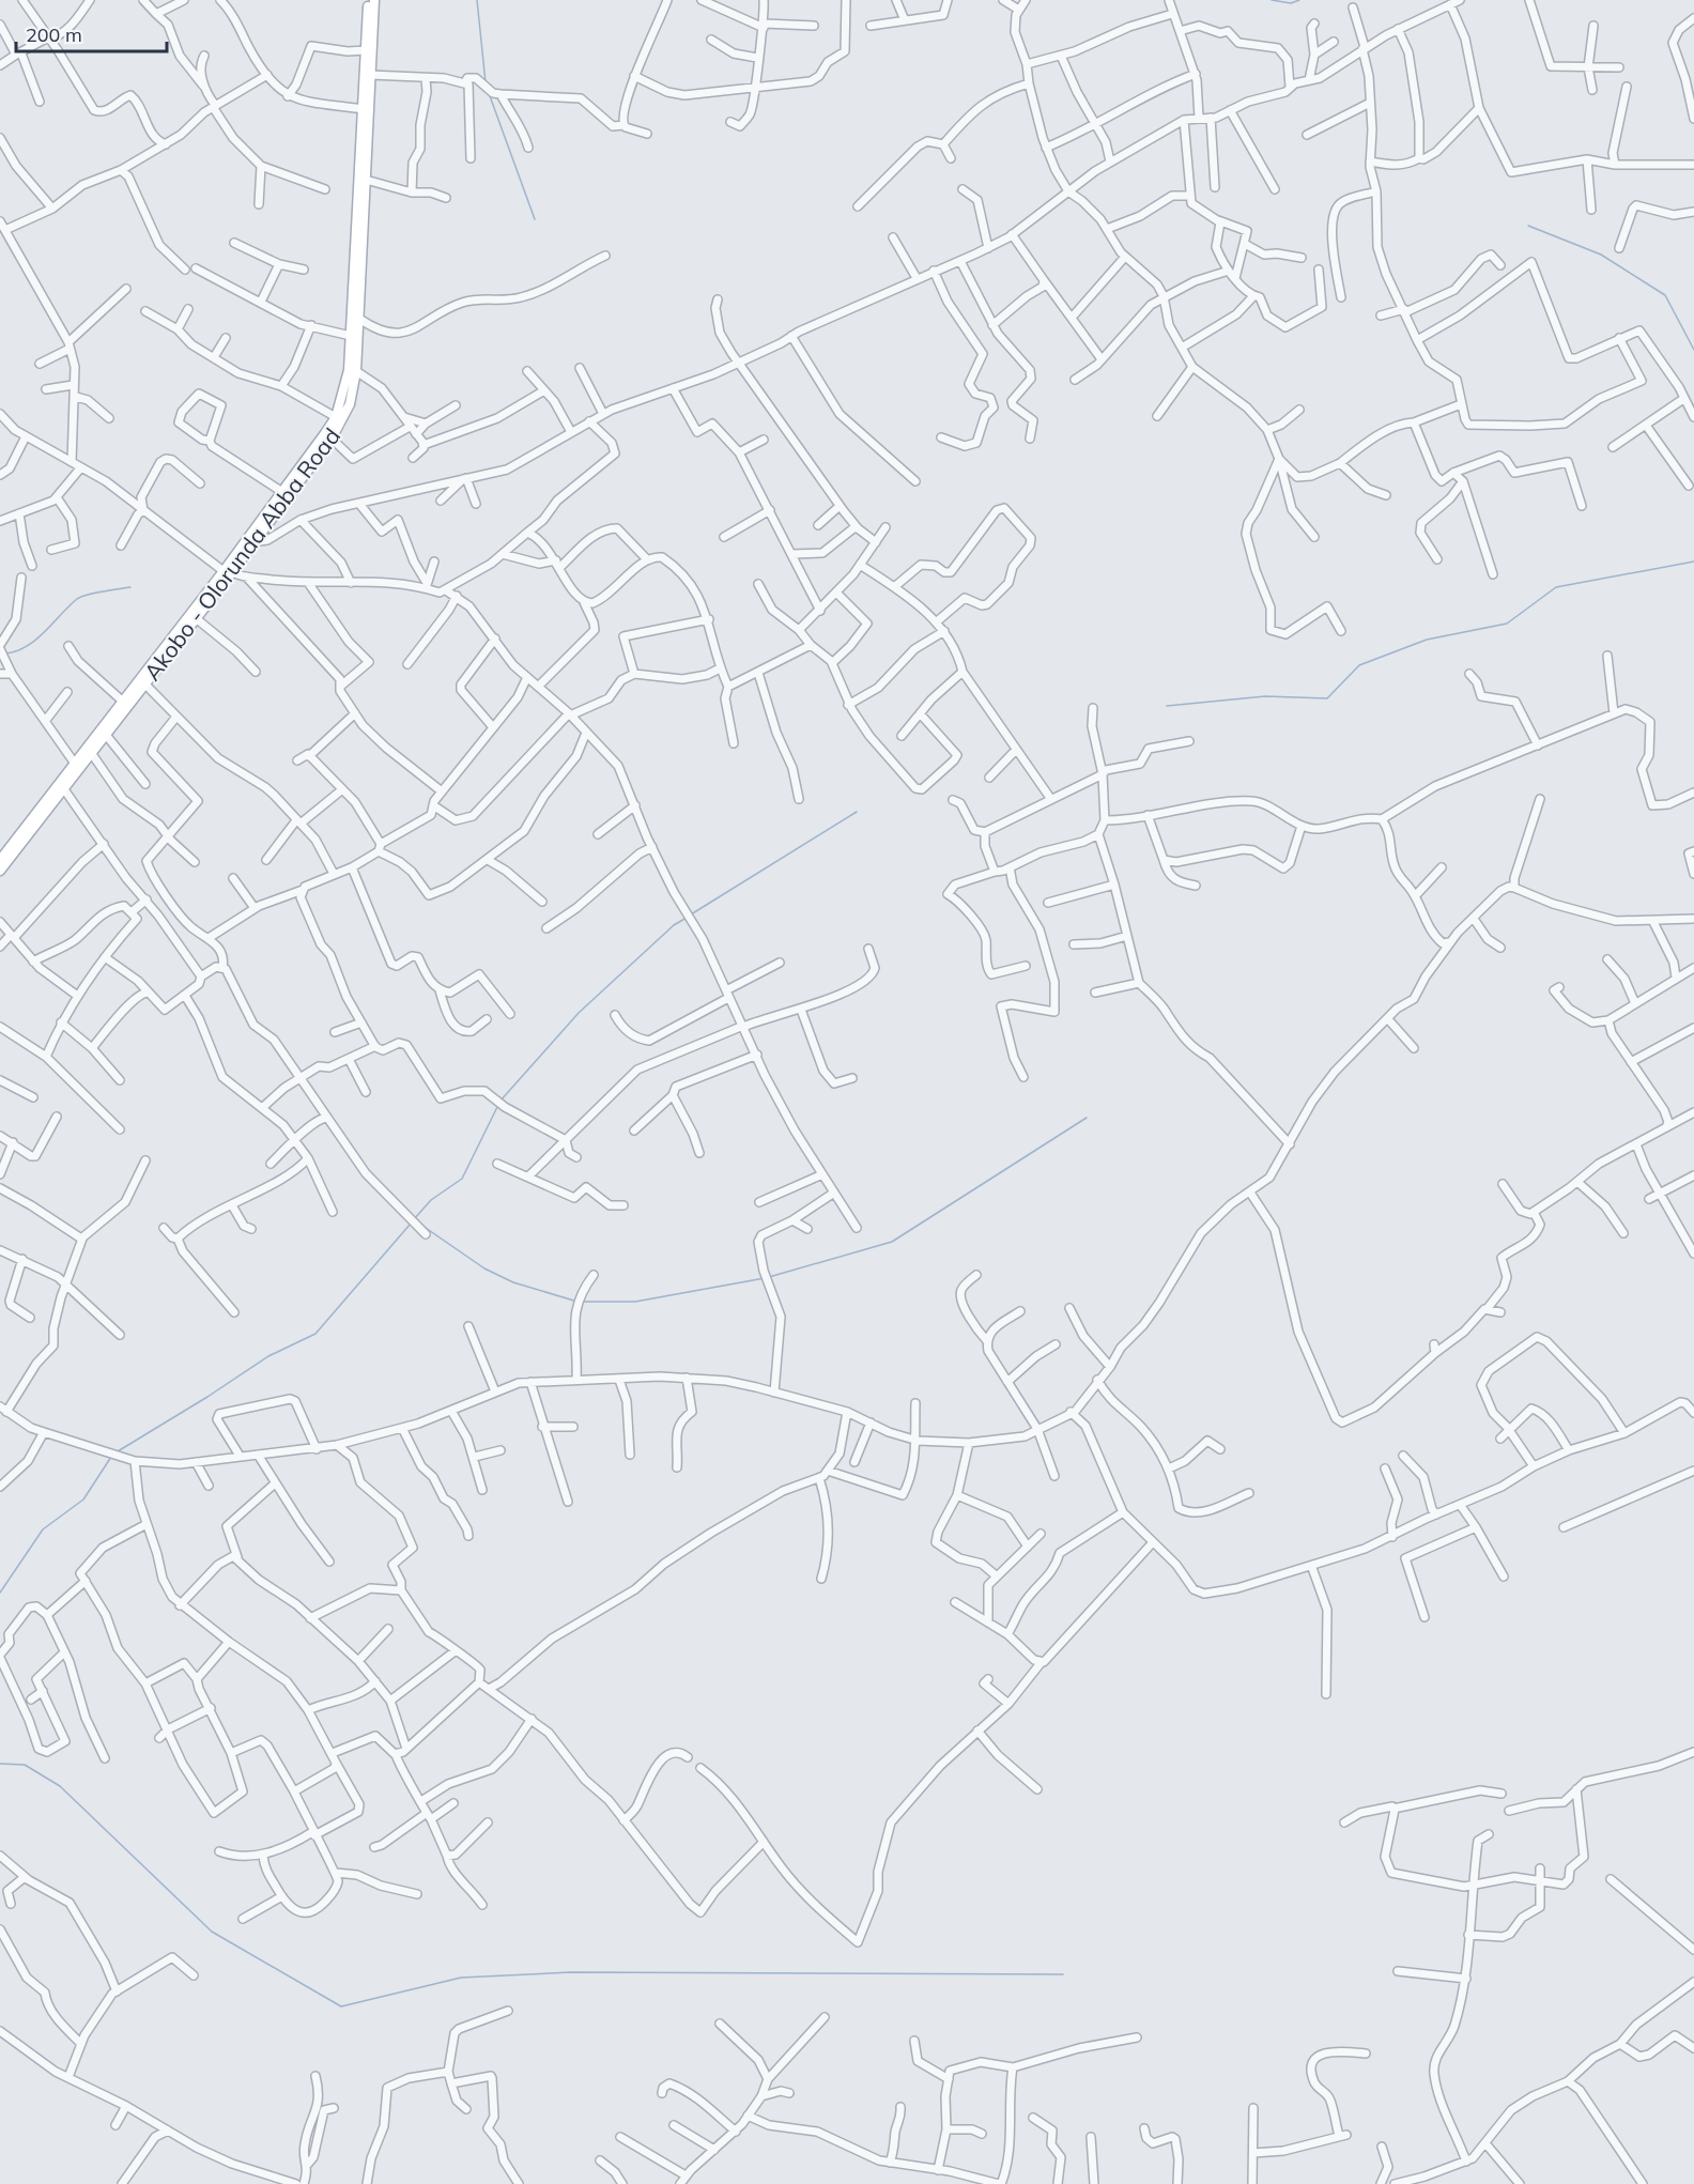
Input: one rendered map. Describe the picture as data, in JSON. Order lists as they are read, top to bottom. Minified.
{"streets":{"main road":["Akobo - Olorunda Abba Road"]},"scale_bar":"200 m"}
